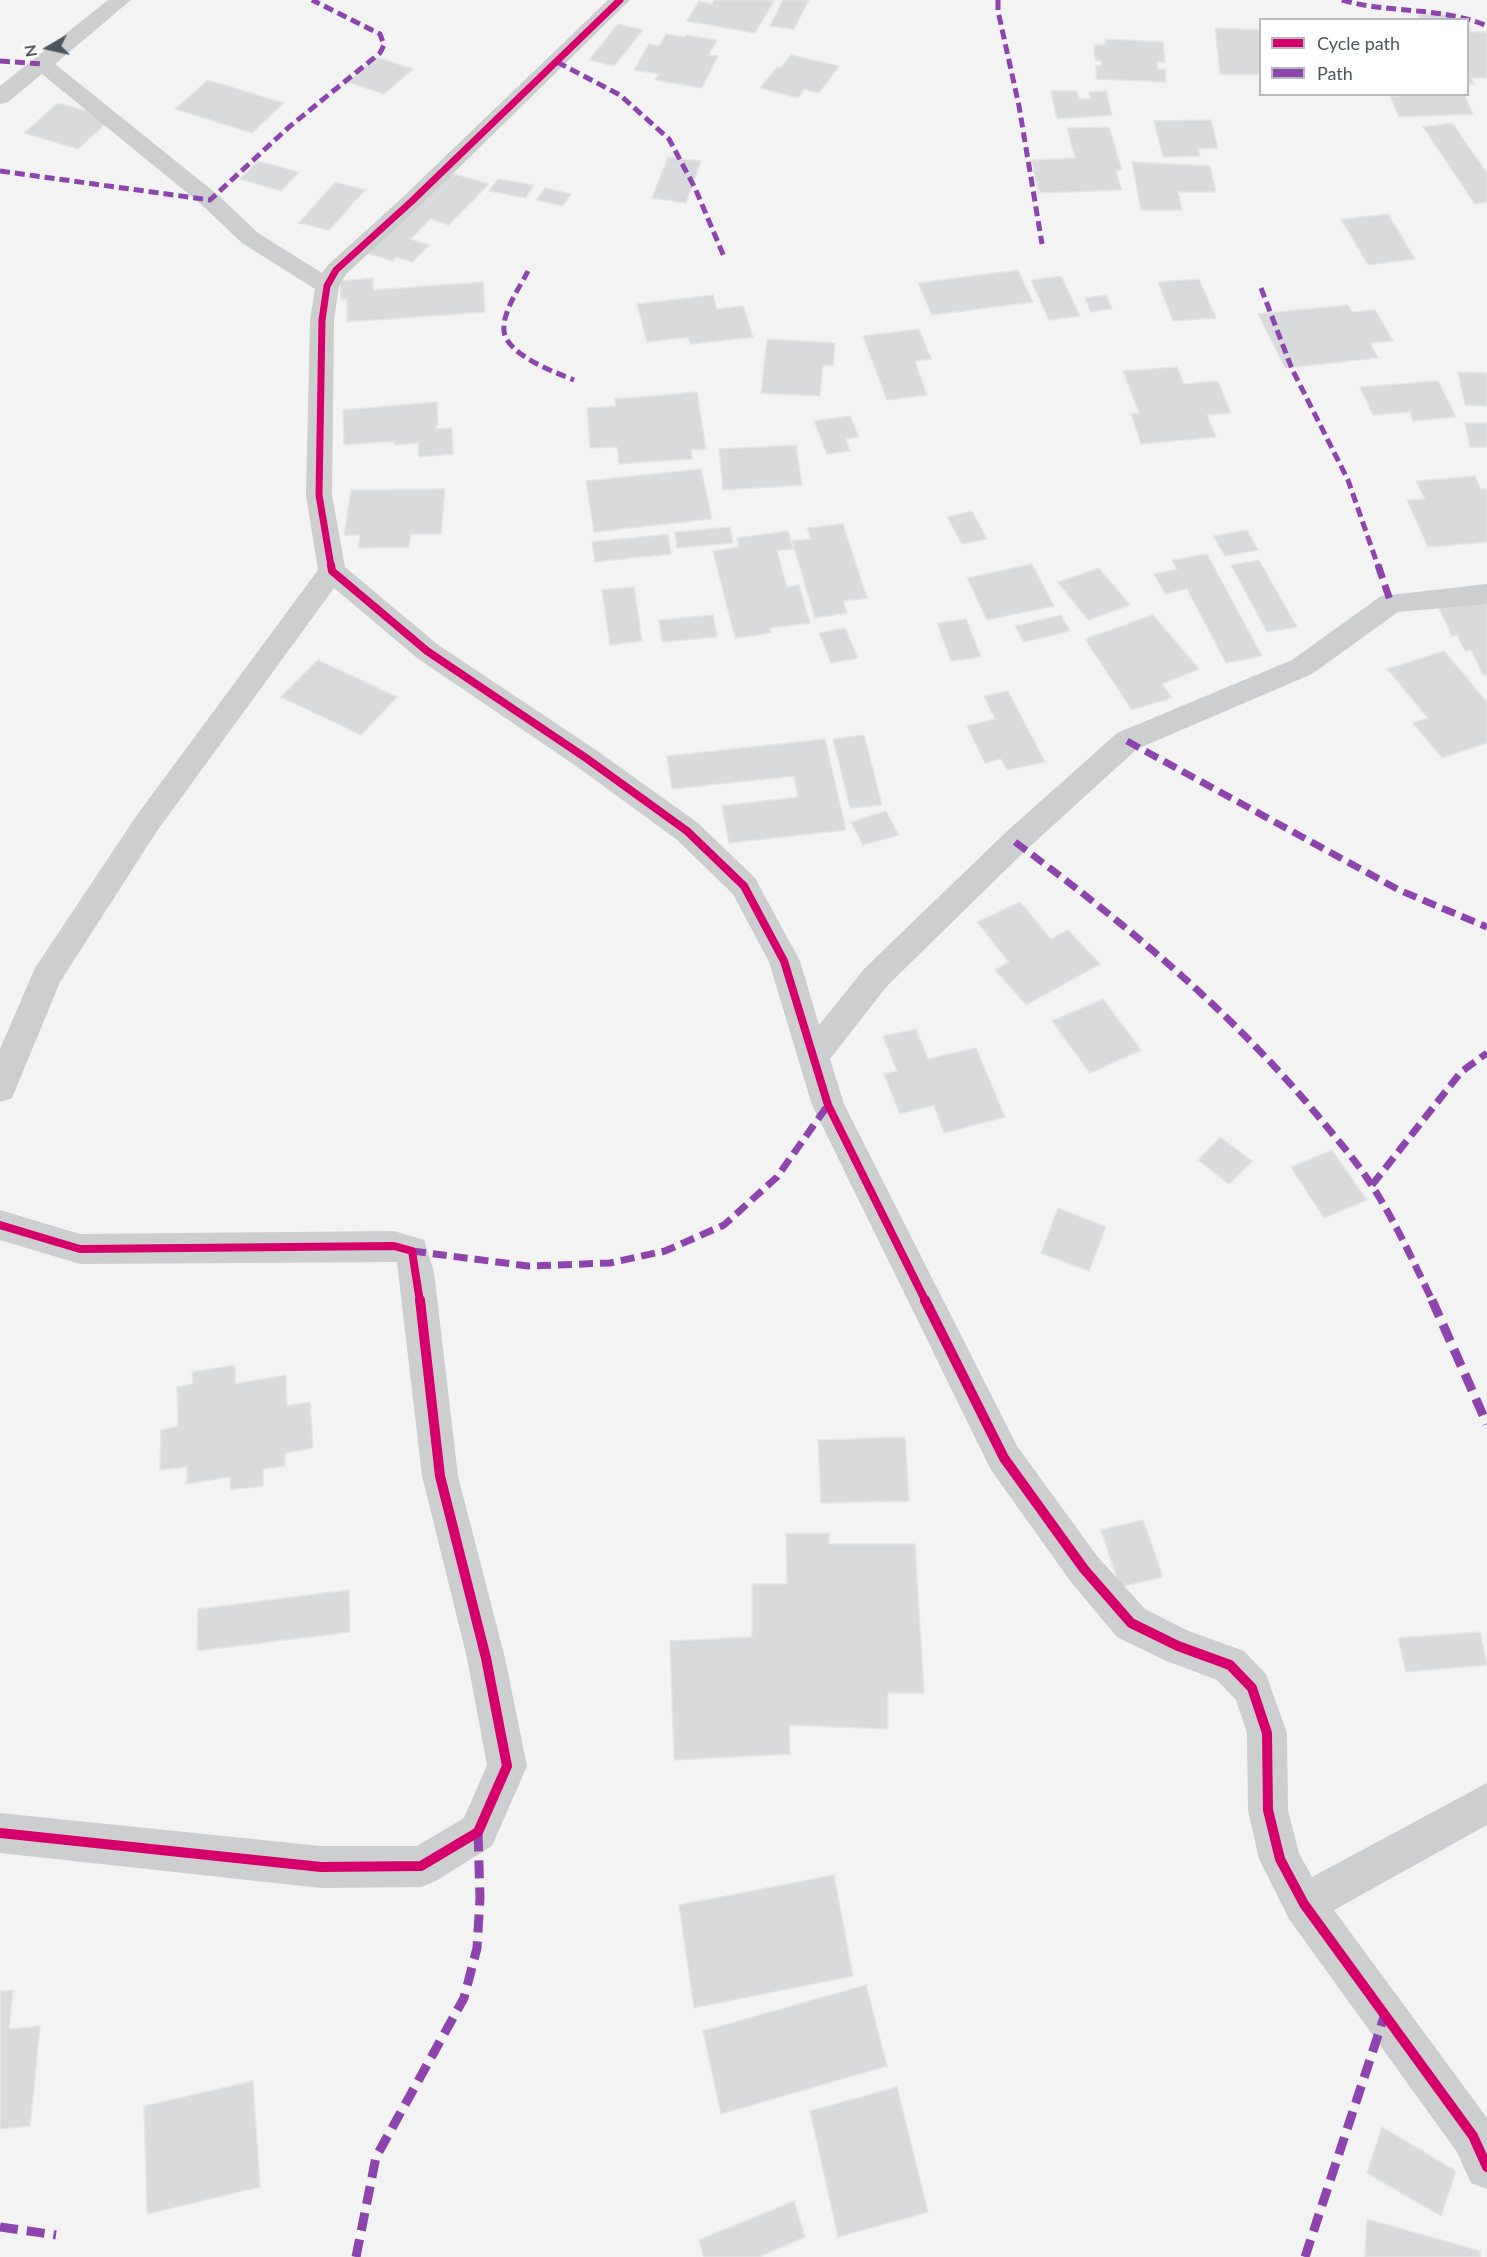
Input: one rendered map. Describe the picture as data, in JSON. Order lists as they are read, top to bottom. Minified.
{"legend":["Cycle path","Path"],"north":"left"}
